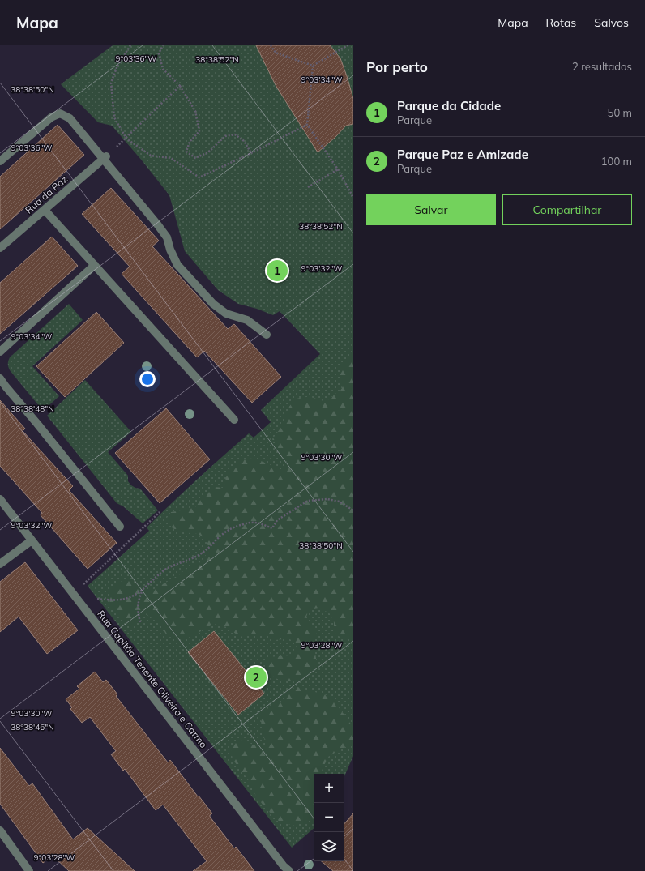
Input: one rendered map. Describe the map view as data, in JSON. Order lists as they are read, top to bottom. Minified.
{"streets":{"street":["Rua da Paz","Rua Capitão Tenente Oliveira e Carmo"]},"page":{"header":"Mapa","nav":["Mapa","Rotas","Salvos"],"heading":["Por perto","2 resultados"],"list":[{"mark":"1","name":"Parque da Cidade","note":"Parque","value":"50 m"},{"mark":"2","name":"Parque Paz e Amizade","note":"Parque","value":"100 m"}],"buttons":["Salvar","Compartilhar"],"pins":["1","2"],"map_buttons":["+","−"]},"coordinates":["9°03'36\"W","38°38'52\"N","9°03'34\"W","38°38'50\"N","9°03'32\"W","38°38'48\"N","9°03'30\"W","9°03'28\"W","38°38'46\"N"]}
